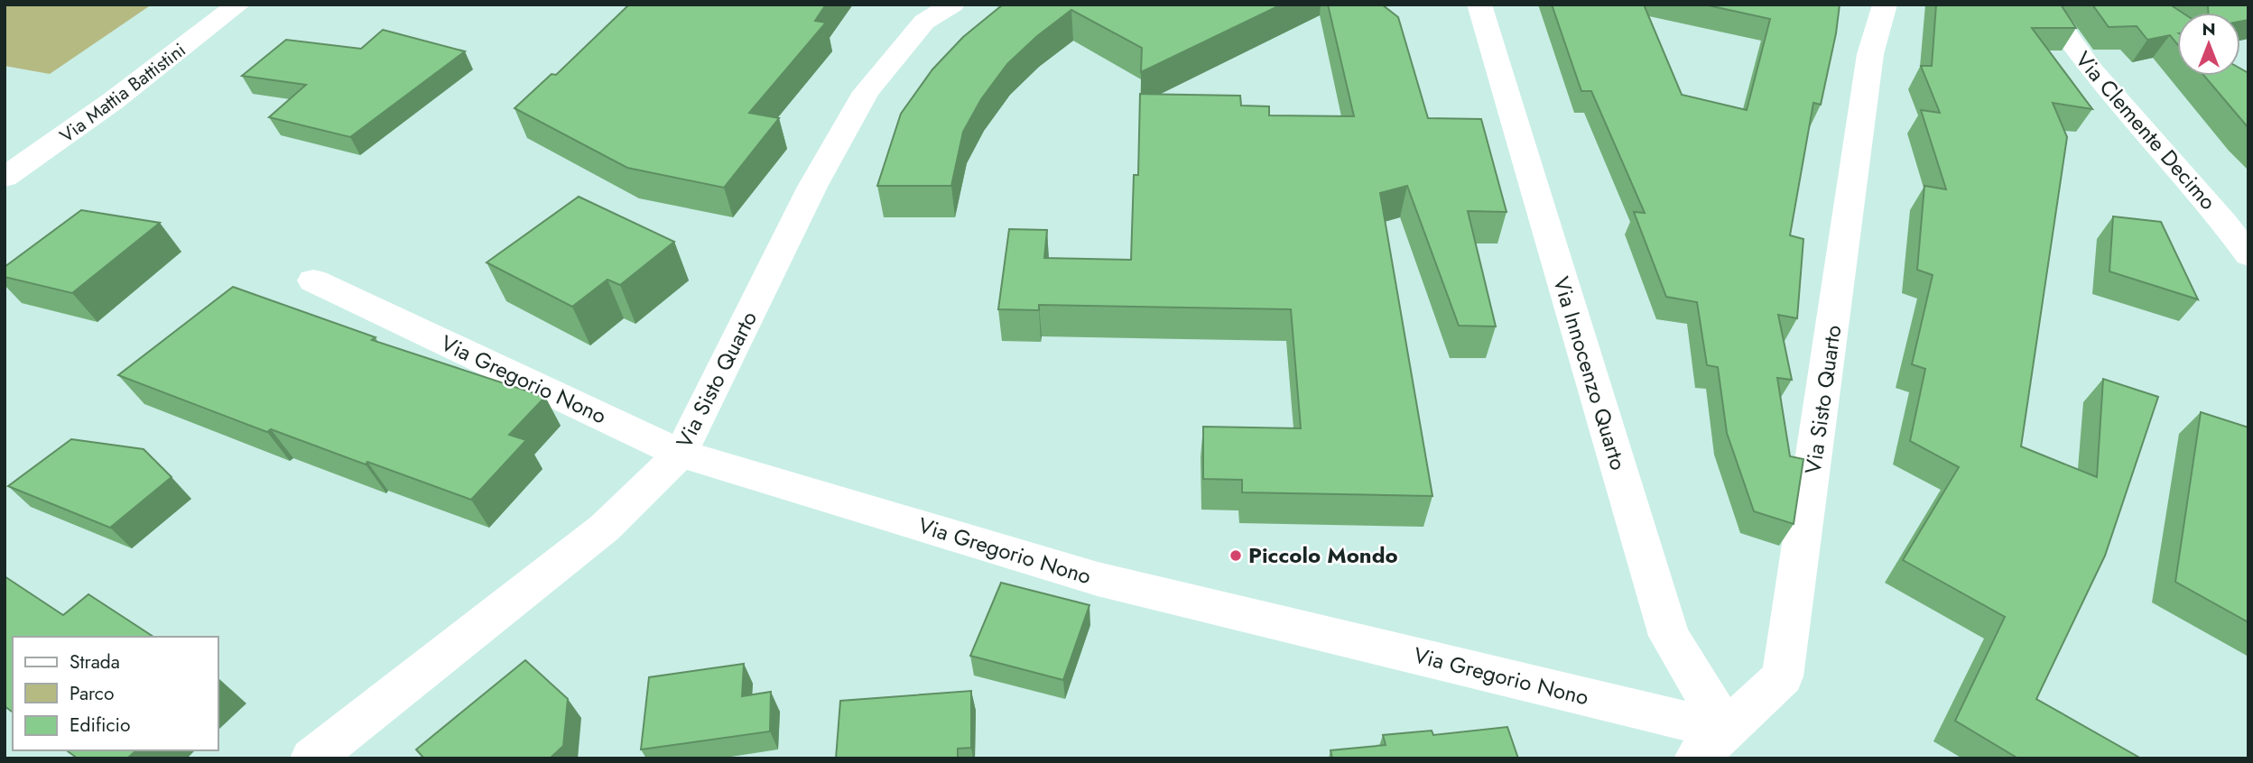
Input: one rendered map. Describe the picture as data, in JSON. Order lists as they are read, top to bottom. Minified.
{"streets":{"street":["Via Mattia Battistini","Via Clemente Decimo","Via Innocenzo Quarto","Via Gregorio Nono","Via Sisto Quarto"]},"crossings":[["Via Innocenzo Quarto","Via Gregorio Nono"],["Via Innocenzo Quarto","Via Sisto Quarto"],["Via Gregorio Nono","Via Sisto Quarto"]],"places":["Piccolo Mondo"],"legend":["Strada","Parco","Edificio"],"north":"top"}
